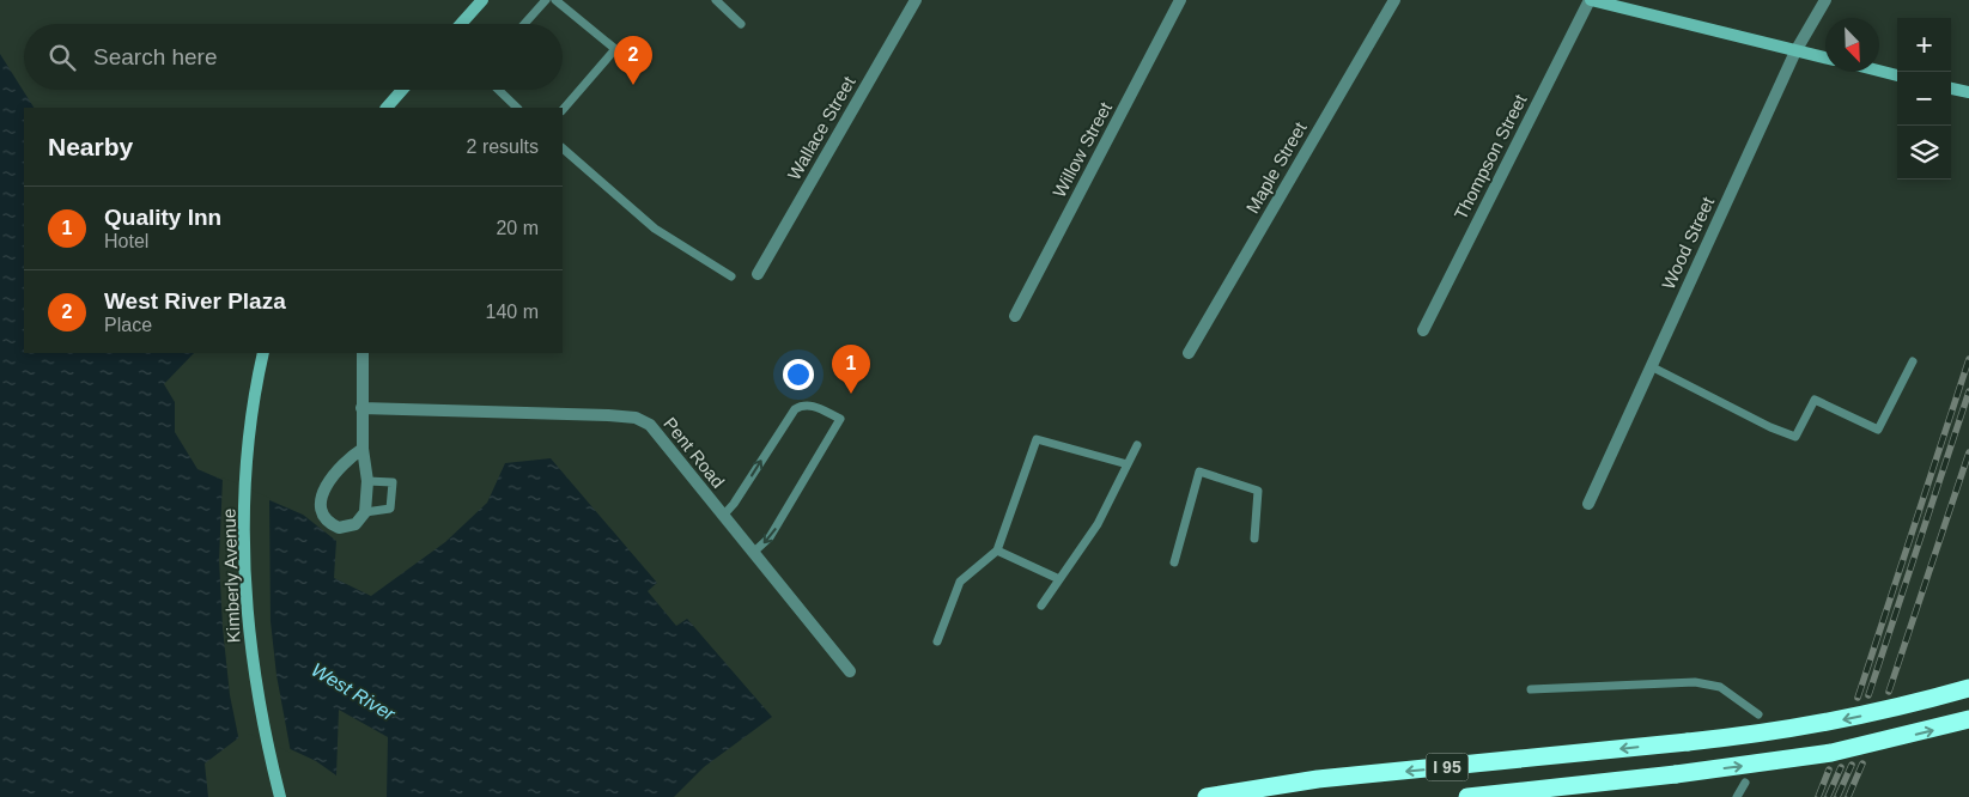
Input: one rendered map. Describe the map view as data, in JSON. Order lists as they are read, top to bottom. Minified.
{"streets":{"highway":["I 95"],"main road":["Kimberly Avenue"],"street":["Wallace Street","Willow Street","Thompson Street","Maple Street","Wood Street","Pent Road"]},"water":["West River"],"north":"bottom right","page":{"map_buttons":["+","−"],"search":"Search here","pins":["2","1"],"heading":["Nearby","2 results"],"list":[{"mark":"1","name":"Quality Inn","note":"Hotel","value":"20 m"},{"mark":"2","name":"West River Plaza","note":"Place","value":"140 m"}]}}
